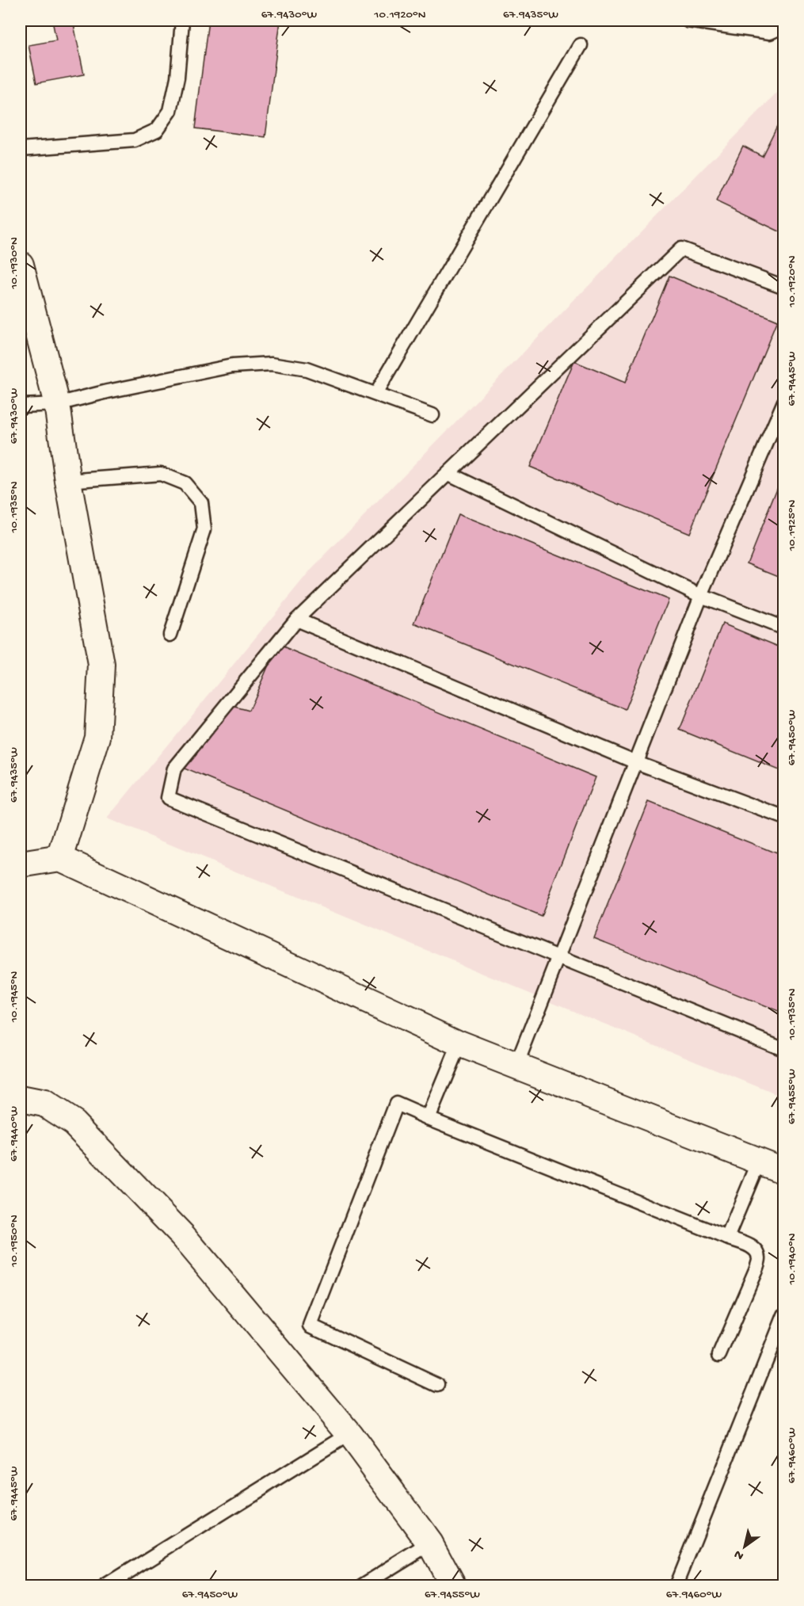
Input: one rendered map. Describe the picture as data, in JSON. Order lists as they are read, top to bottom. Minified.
{"north":"bottom left","coordinates":["67.9430°W","10.1920°N","67.9435°W","10.1930°N","67.9445°W","10.1935°N","10.1925°N","67.9450°W","10.1945°N","67.9455°W","67.9440°W","10.1950°N","10.1940°N","67.9460°W"]}
